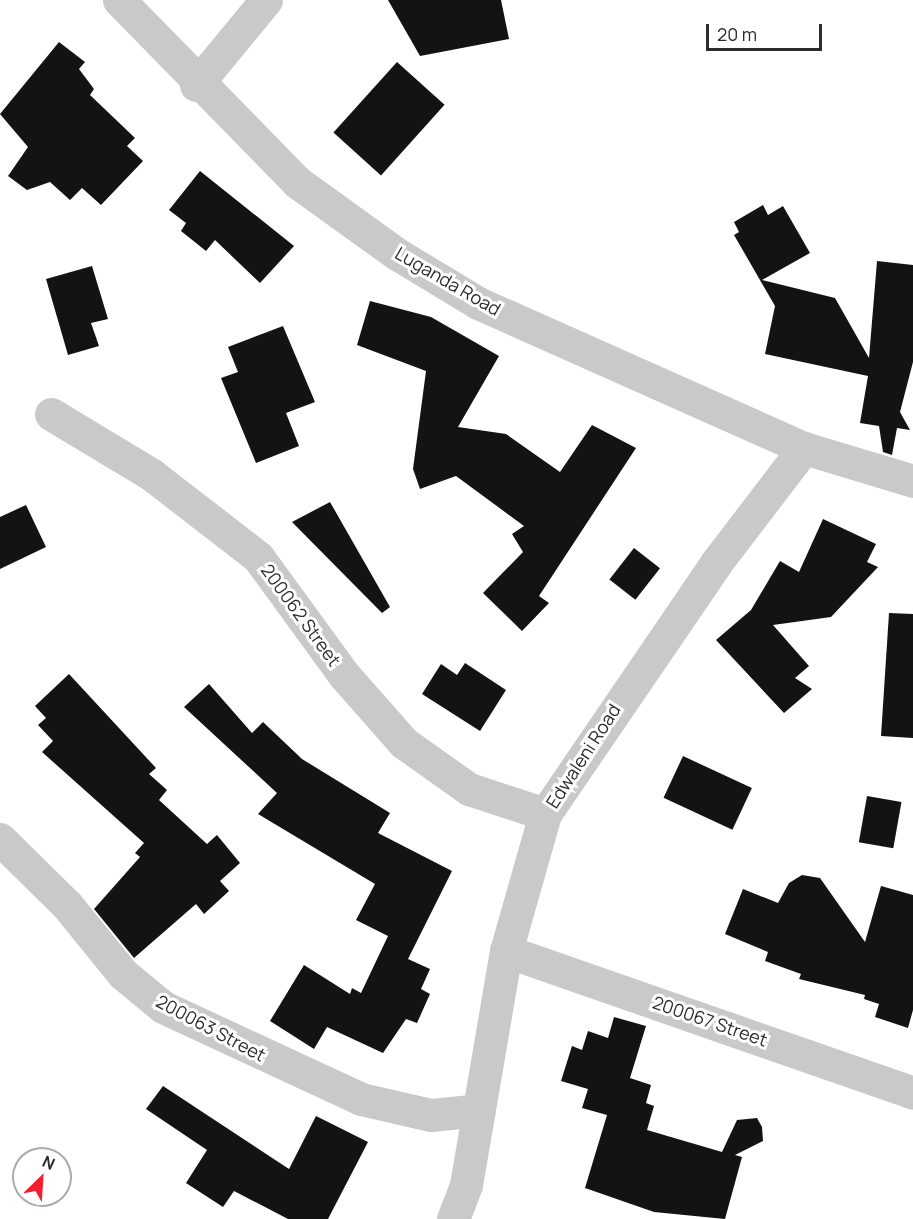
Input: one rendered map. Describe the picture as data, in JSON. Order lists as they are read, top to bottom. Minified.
{"streets":{"street":["Luganda Road","200062 Street","Edwaleni Road","200067 Street","200063 Street"]},"crossings":[["Luganda Road","Edwaleni Road"],["200062 Street","Edwaleni Road"],["Edwaleni Road","200067 Street"],["Edwaleni Road","200063 Street"]],"scale_bar":"20 m","north":"top right"}
